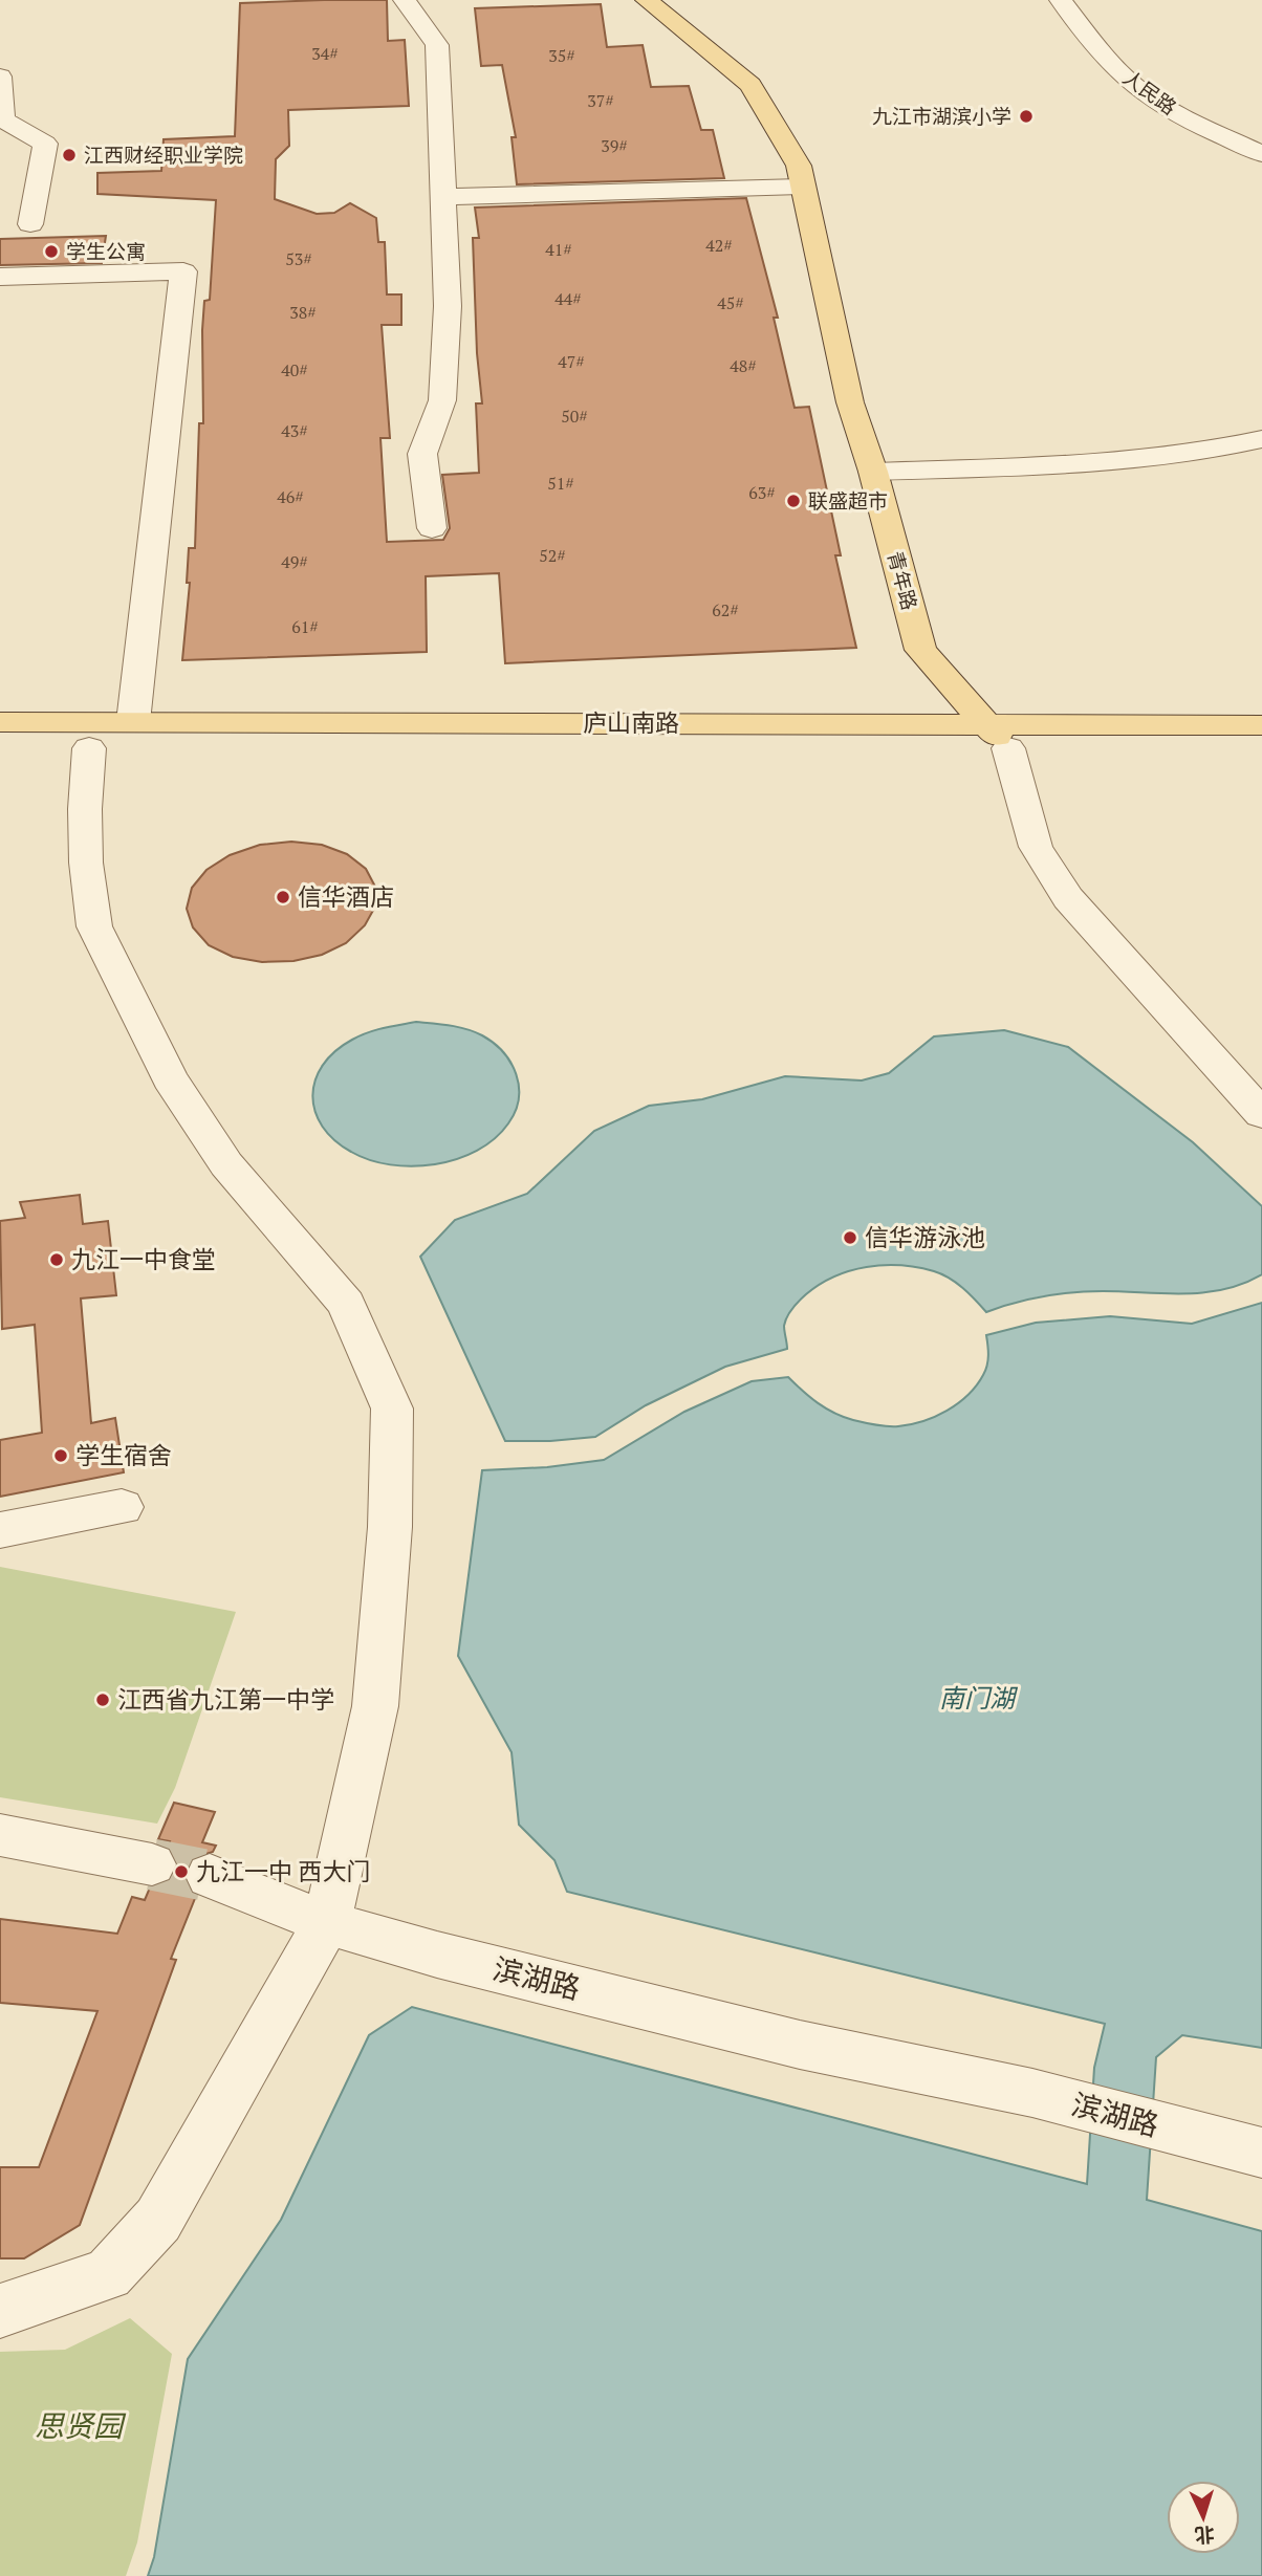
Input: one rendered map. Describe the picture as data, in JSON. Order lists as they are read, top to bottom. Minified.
{"streets":{"main road":["青年路","庐山南路"],"street":["人民路","滨湖路"]},"crossings":[["青年路","庐山南路"]],"water":["南门湖"],"parks":["思贤园"],"places":["九江市湖滨小学","江西财经职业学院","学生公寓","联盛超市","信华酒店","信华游泳池","九江一中食堂","学生宿舍","江西省九江第一中学","九江一中 西大门"],"house_numbers":["34#","35#","37#","39#","42#","41#","53#","44#","45#","38#","47#","48#","40#","50#","43#","51#","63#","46#","52#","49#","62#","61#"],"north":"bottom"}
